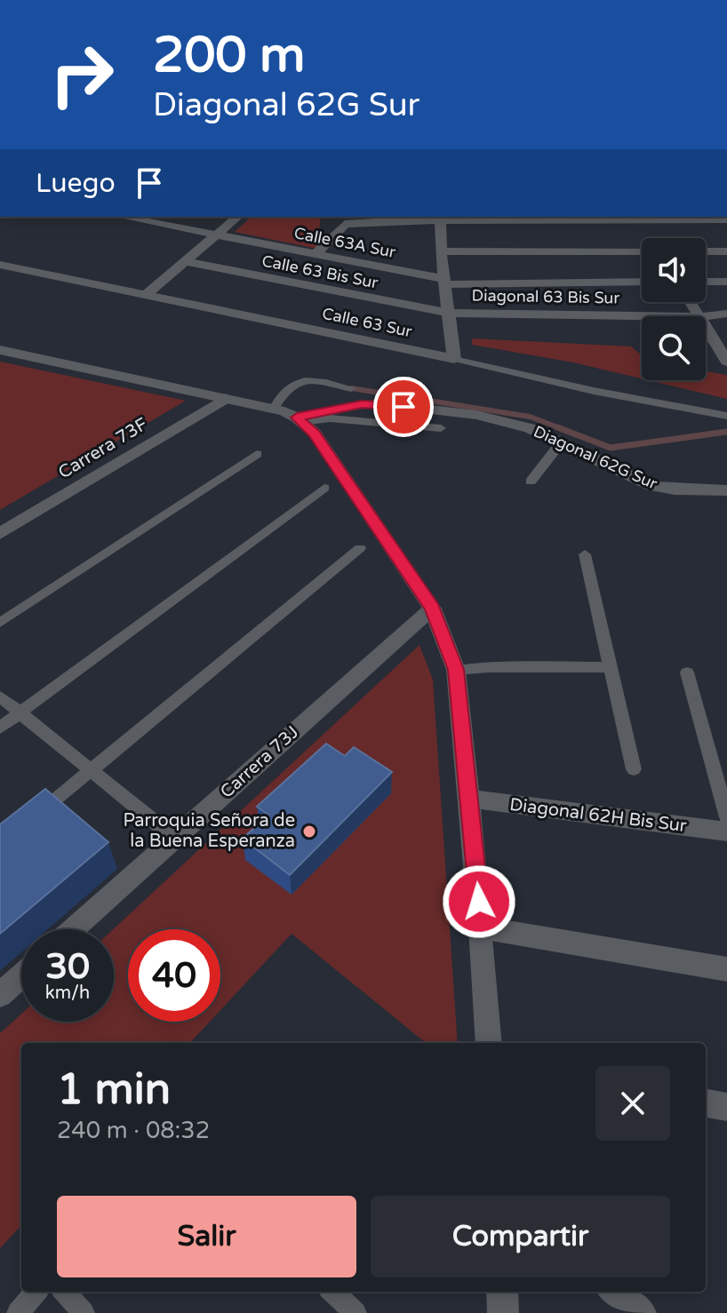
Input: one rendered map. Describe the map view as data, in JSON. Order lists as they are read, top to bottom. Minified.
{"streets":{"street":["Calle 63A Sur","Calle 63 Bis Sur","Diagonal 63 Bis Sur","Calle 63 Sur","Carrera 73F","Diagonal 62G Sur","Carrera 73J","Diagonal 62H Bis Sur"]},"crossings":[["Calle 63 Bis Sur","Diagonal 63 Bis Sur"],["Carrera 73F","Diagonal 62G Sur"]],"places":["Parroquia Señora de la Buena Esperanza"],"page":{"turn":["200 m","Diagonal 62G Sur"],"then":"Luego","speed":"30 km/h","limit":"40","heading":["1 min","240 m · 08:32"],"buttons":["Salir","Compartir"]}}
